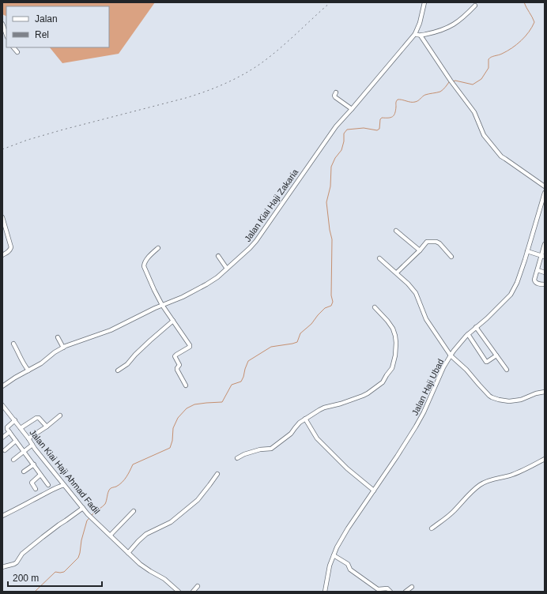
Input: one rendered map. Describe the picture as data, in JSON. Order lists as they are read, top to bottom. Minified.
{"streets":{"street":["Jalan Kiai Haji Zakaria","Jalan Haji Ubad","Jalan Kiai Haji Ahmad Fadil"]},"legend":["Jalan","Rel"],"scale_bar":"200 m"}
